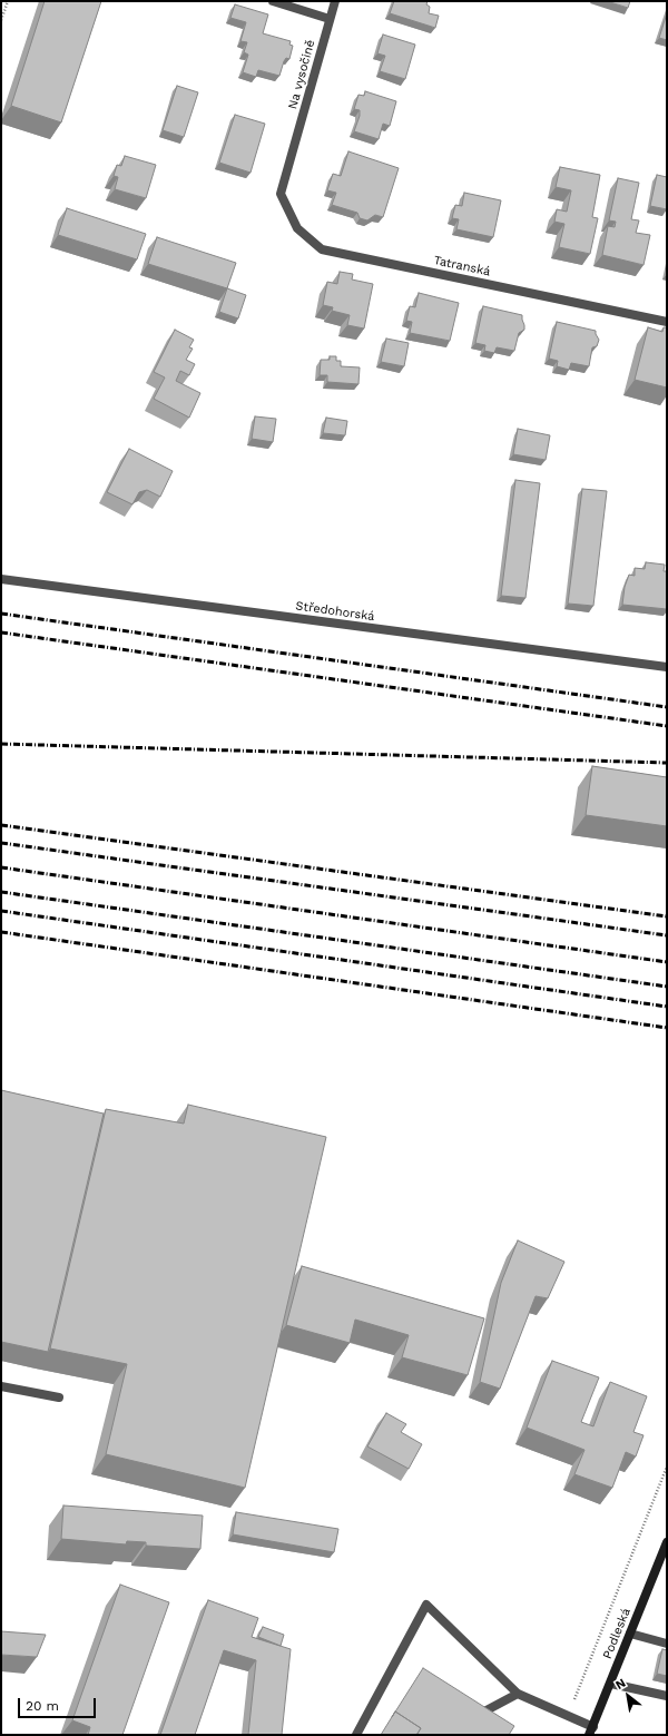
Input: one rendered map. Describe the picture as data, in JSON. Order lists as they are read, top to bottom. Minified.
{"streets":{"main road":["Podleská"],"street":["Na vysočině","Tatranská","Středohorská"]},"crossings":[["Na vysočině","Tatranská"]],"scale_bar":"20 m","north":"top left"}
